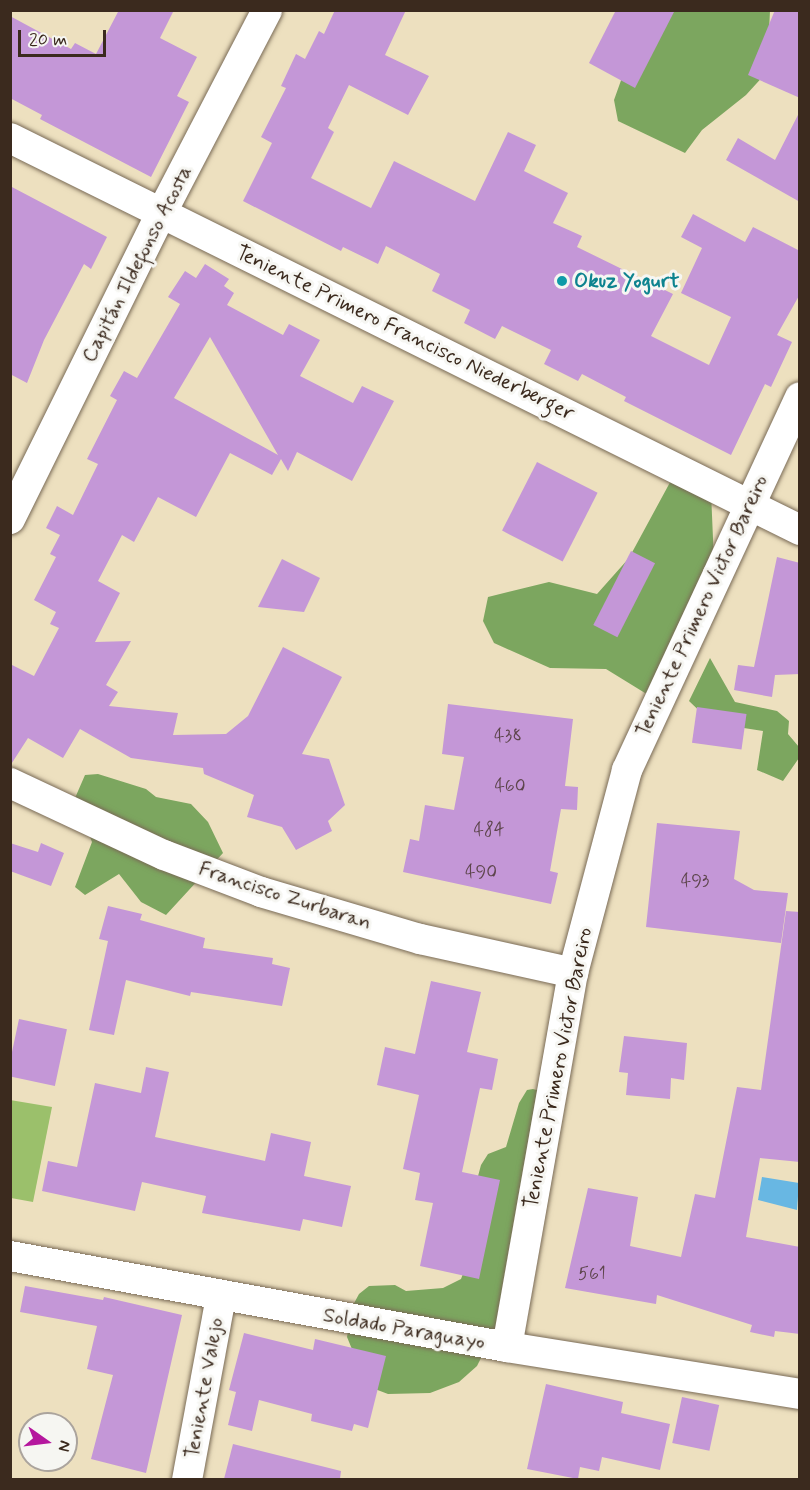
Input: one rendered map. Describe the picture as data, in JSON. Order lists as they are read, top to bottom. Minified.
{"streets":{"street":["Capitán Ildefonso Acosta","Teniente Primero Francisco Niederberger","Teniente Primero Victor Bareiro","Francisco Zurbaran","Soldado Paraguayo","Teniente Valejo"]},"crossings":[["Capitán Ildefonso Acosta","Teniente Primero Francisco Niederberger"],["Teniente Primero Francisco Niederberger","Teniente Primero Victor Bareiro"],["Teniente Primero Victor Bareiro","Francisco Zurbaran"],["Teniente Primero Victor Bareiro","Soldado Paraguayo"],["Soldado Paraguayo","Teniente Valejo"]],"places":["Okuz Yogurt"],"house_numbers":["438","460","484","490","493","561"],"scale_bar":"20 m","north":"right"}
